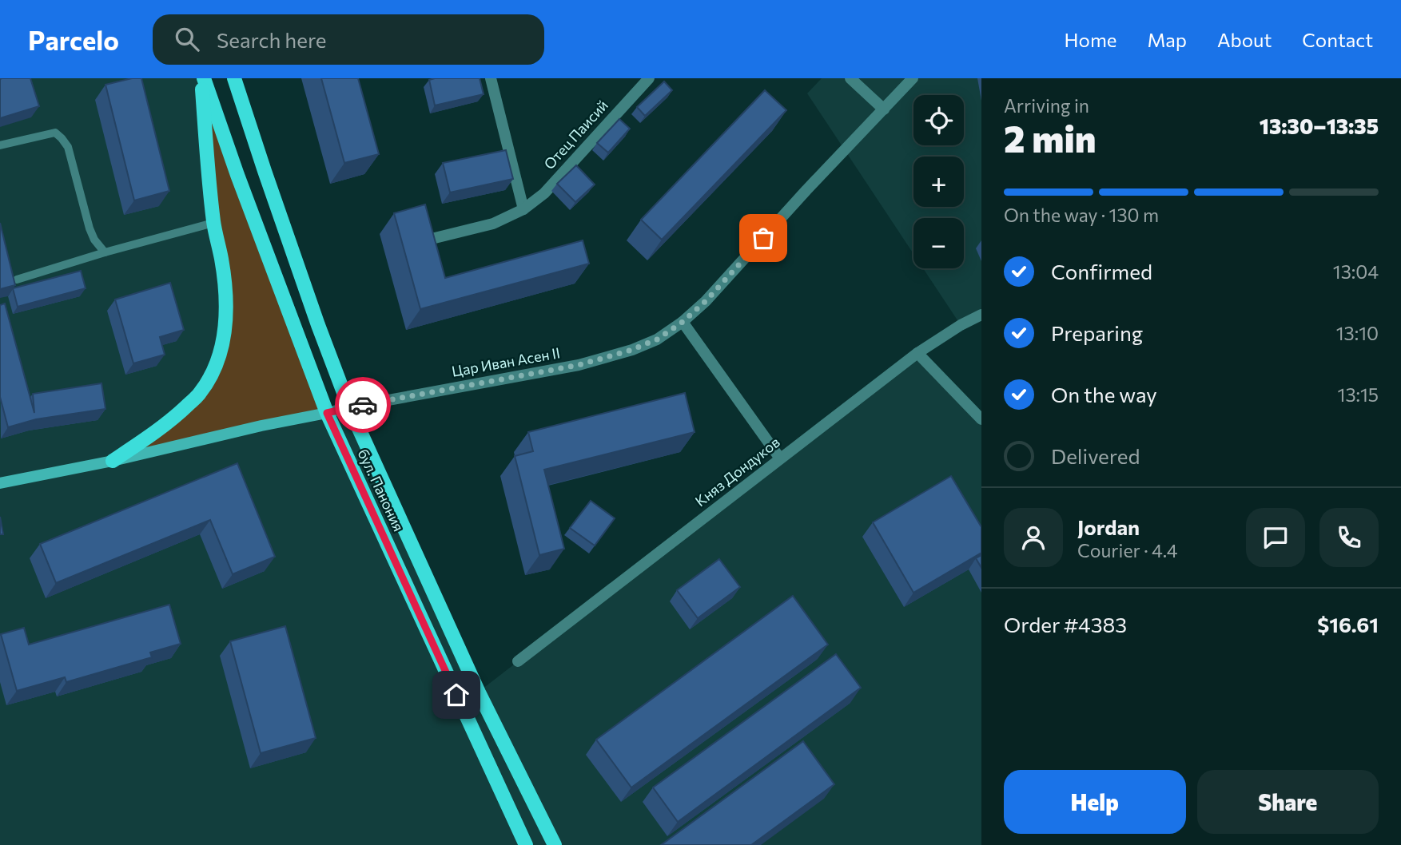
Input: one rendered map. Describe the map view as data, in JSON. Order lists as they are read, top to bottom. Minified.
{"streets":{"main road":["Цар Иван Асен II","бул. Панония"],"street":["Отец Паисий","Княз Дондуков"]},"crossings":[["Цар Иван Асен II","бул. Панония"]],"page":{"header":"Parcelo","search":"Search here","nav":["Home","Map","About","Contact"],"heading":["2 min","Arriving in","13:30–13:35"],"panel":["Jordan","Courier · 4.4","Order #4383","$16.61"],"map_buttons":["+","−"],"bar":"On the way · 130 m","list":[["Confirmed","13:04"],["Preparing","13:10"],["On the way","13:15"],"Delivered"],"buttons":["Help","Share"]}}
